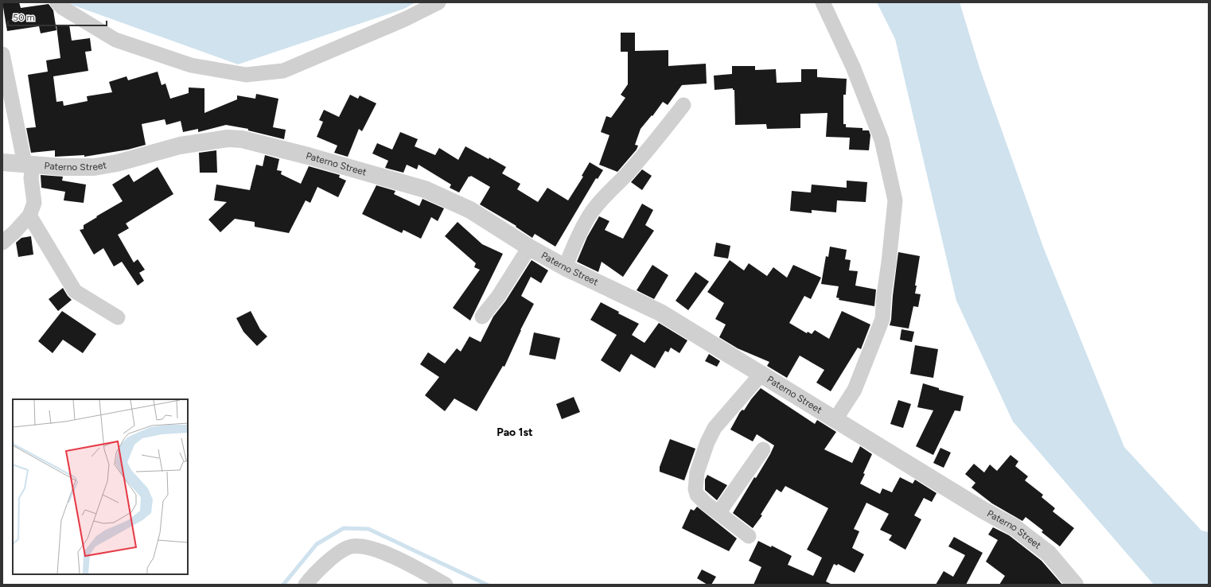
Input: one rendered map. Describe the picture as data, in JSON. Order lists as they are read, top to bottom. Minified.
{"streets":{"street":["Paterno Street"]},"districts":["Pao 1st"],"scale_bar":"50 m"}
